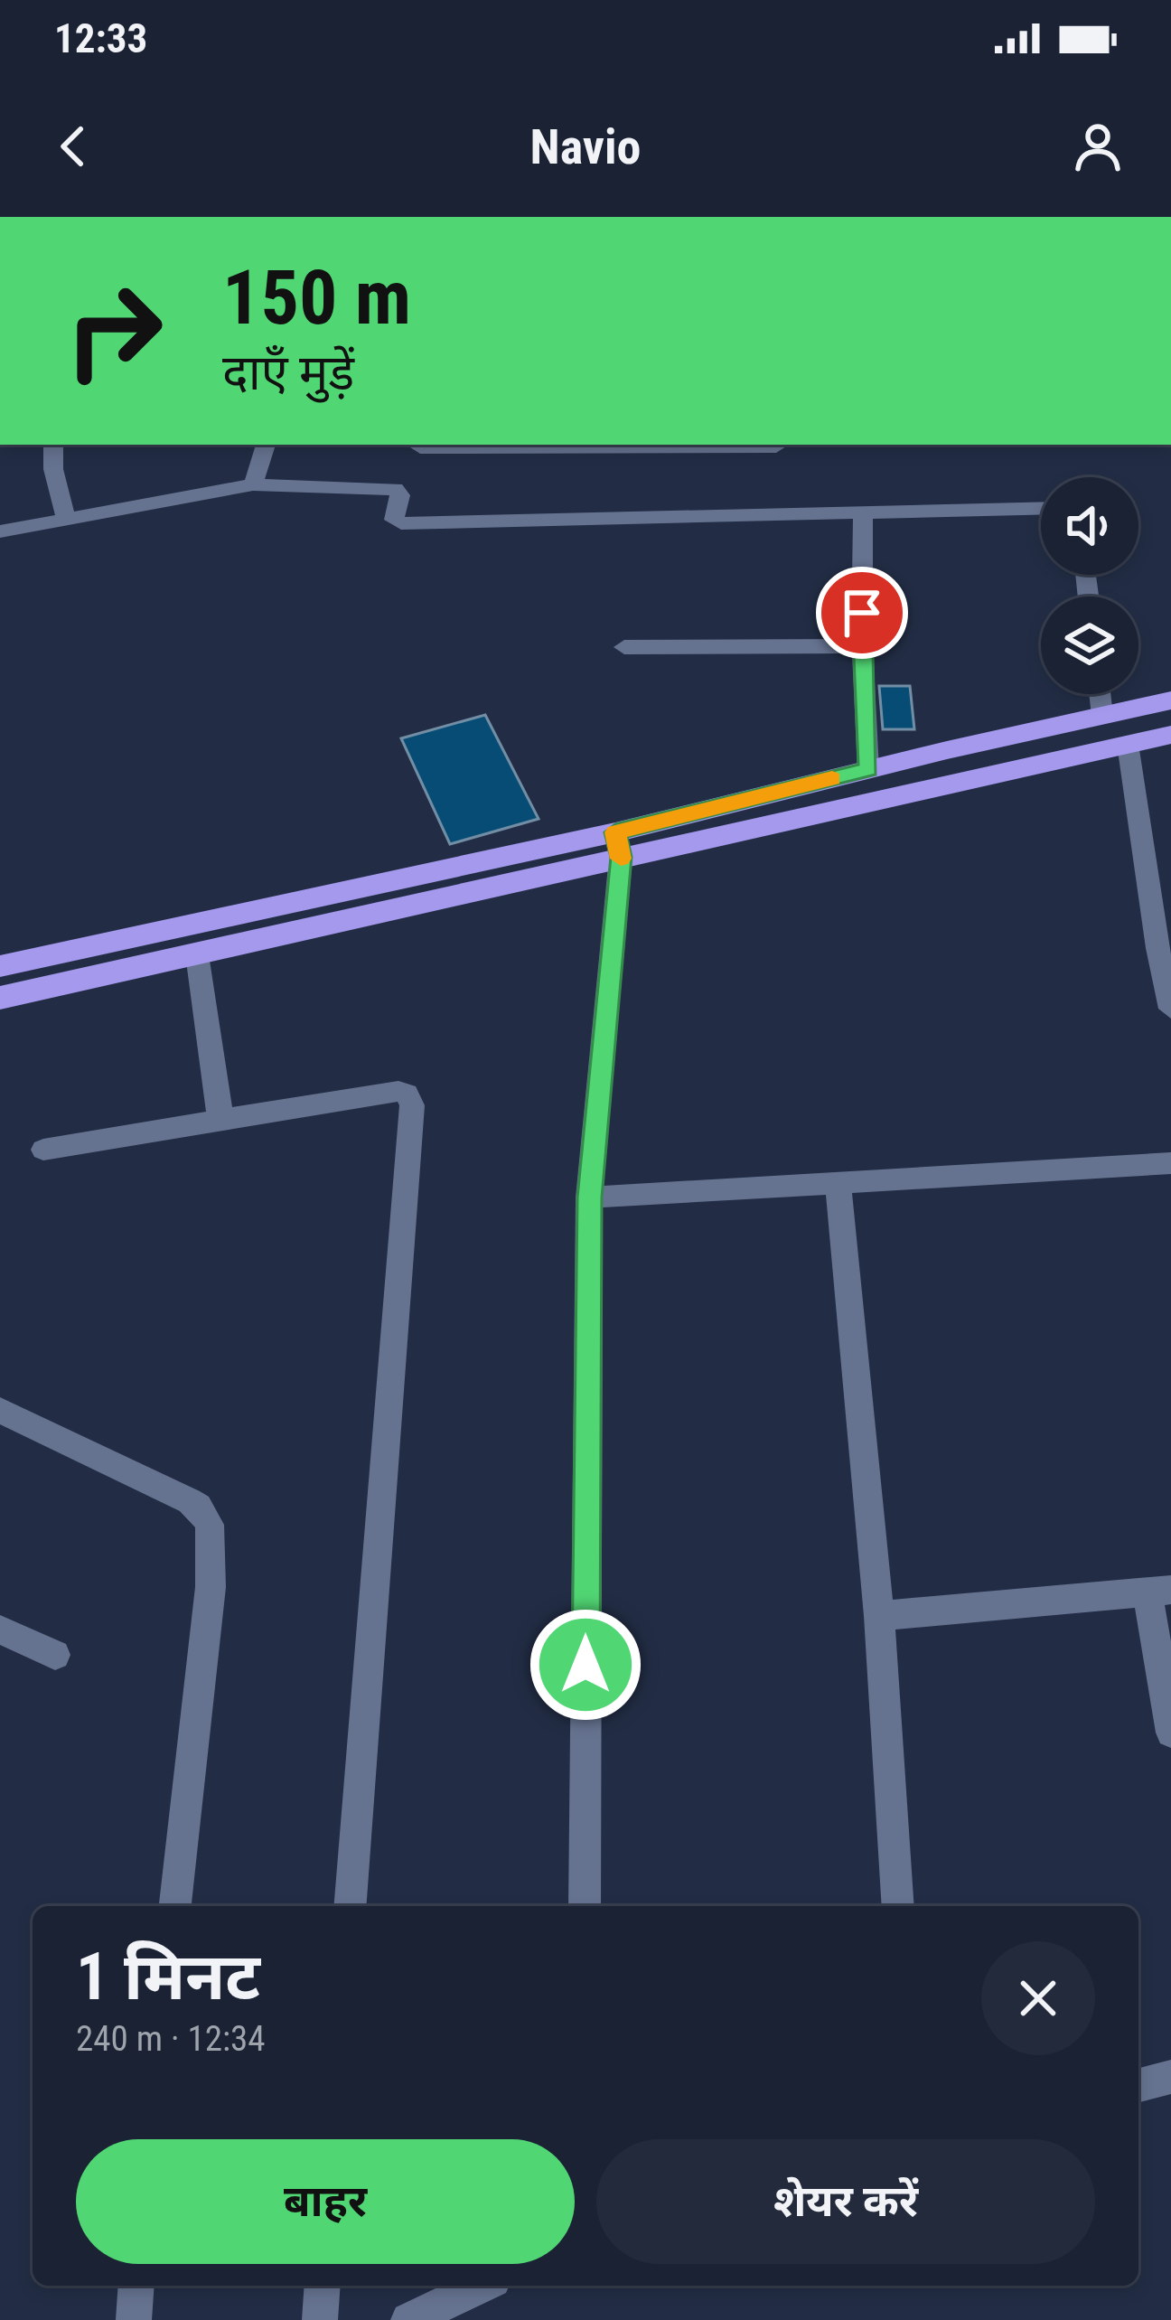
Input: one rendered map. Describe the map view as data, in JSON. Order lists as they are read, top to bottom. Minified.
{"page":{"status":"12:33","header":"Navio","turn":["150 m","दाएँ मुड़ें"],"heading":["1 मिनट","240 m · 12:34"],"buttons":["बाहर","शेयर करें"]}}
